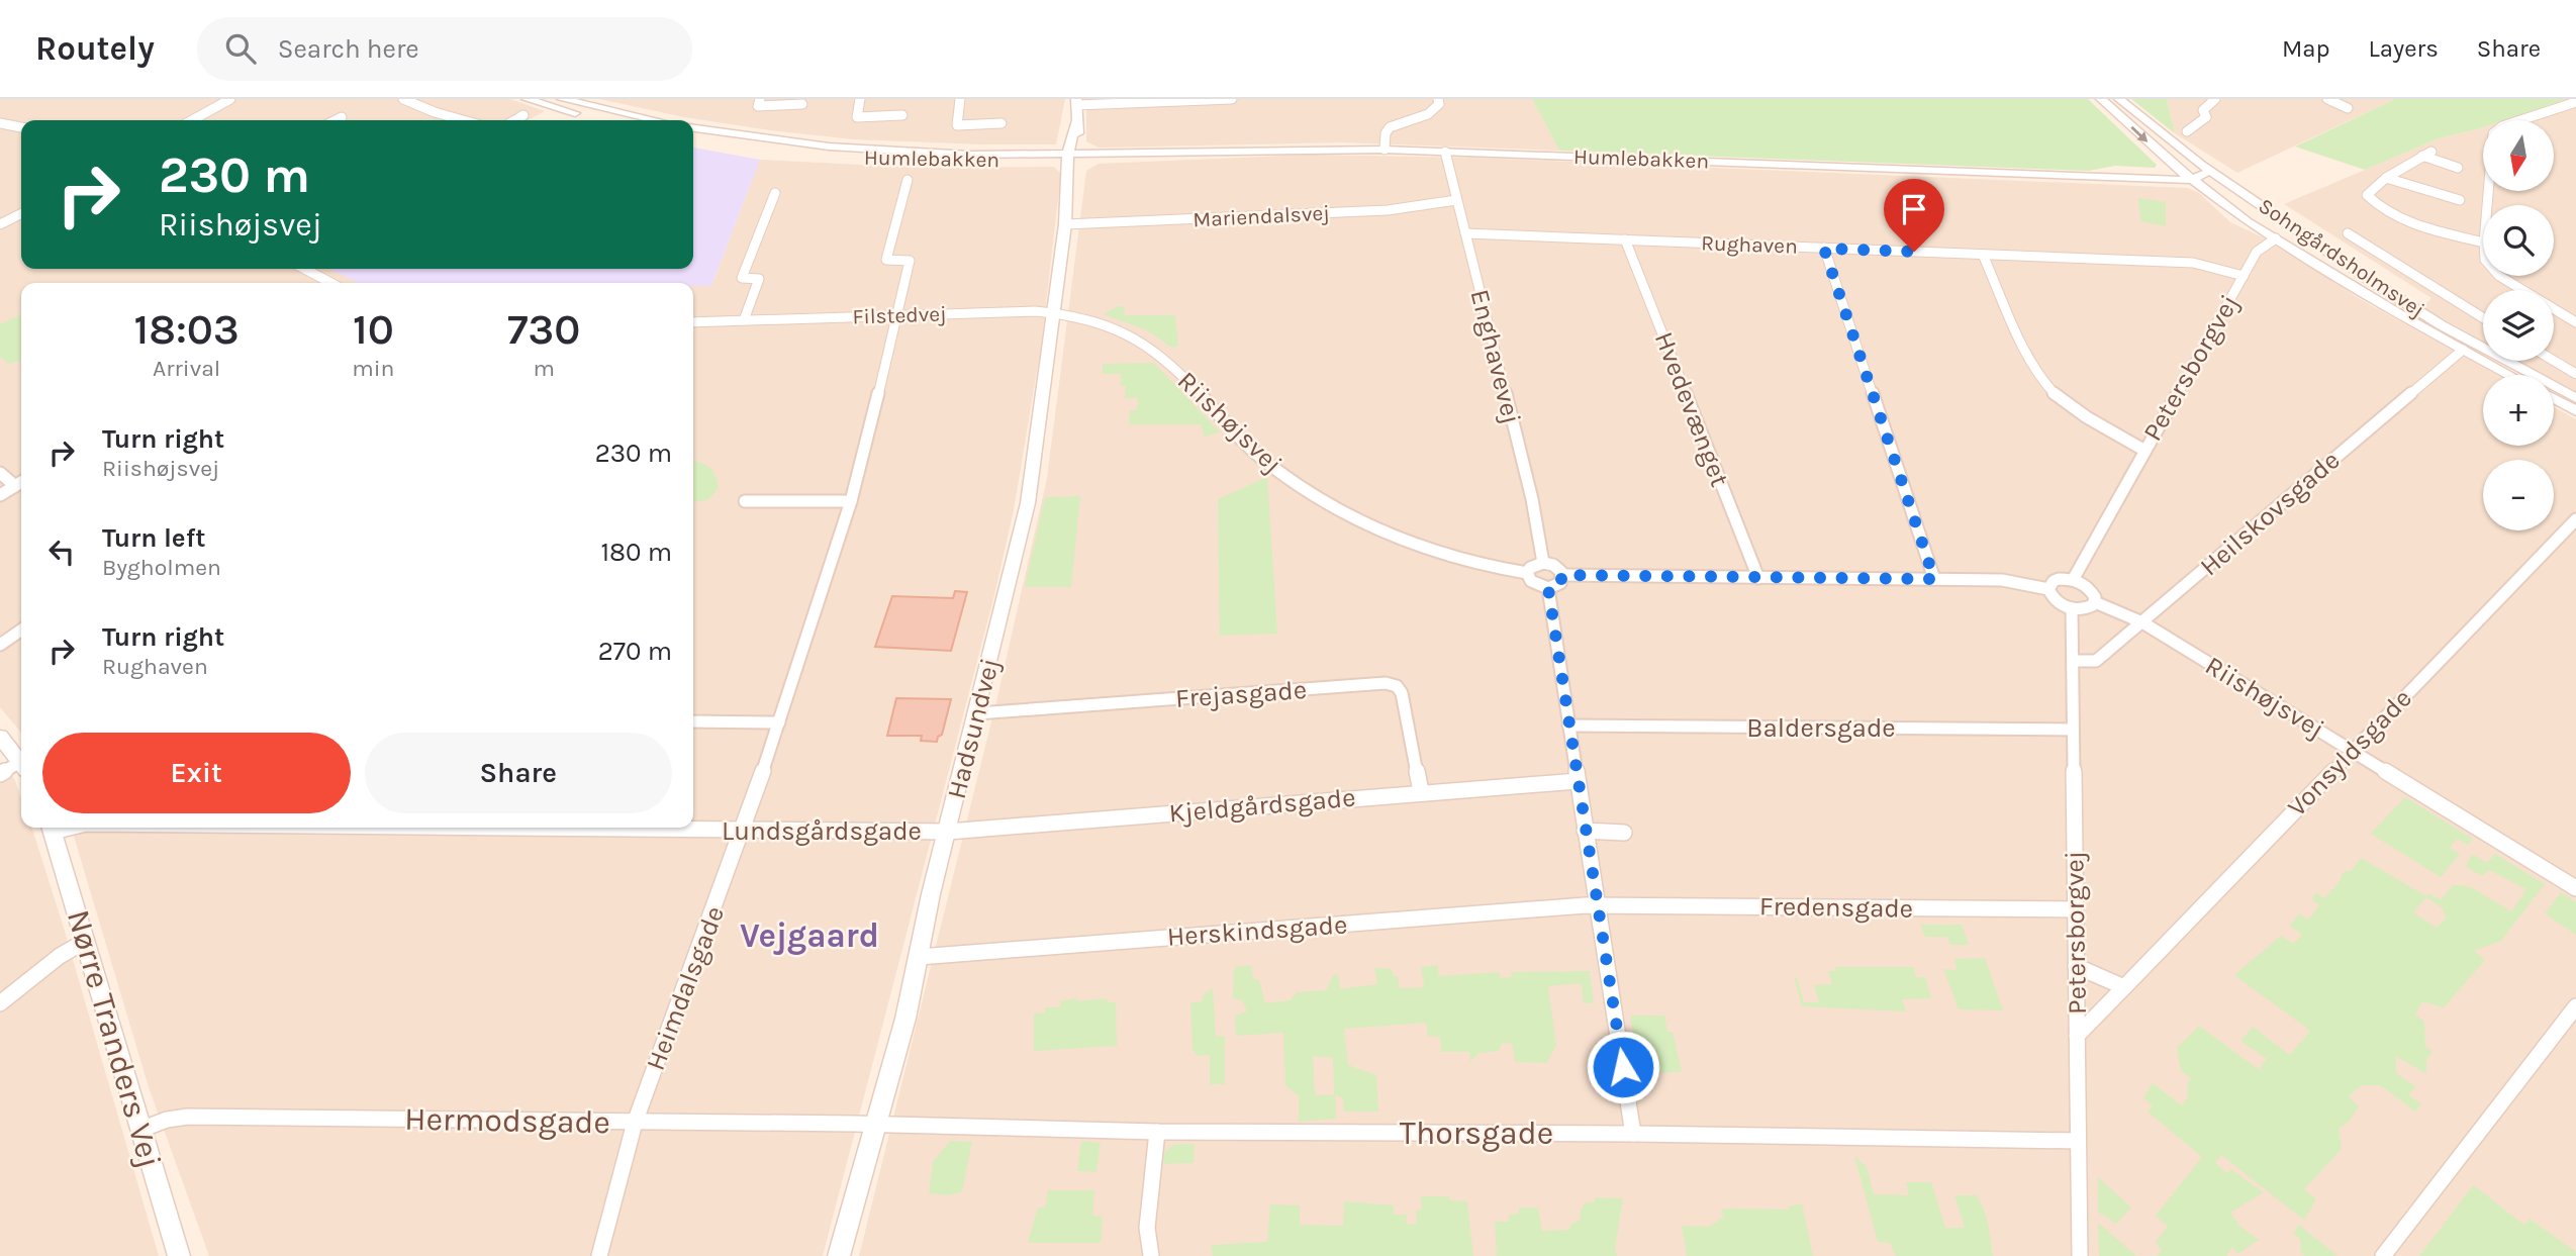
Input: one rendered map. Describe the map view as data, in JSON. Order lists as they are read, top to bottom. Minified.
{"streets":{"street":["Humlebakken","Mariendalsvej","Rughaven","Sohngårdsholmsvej","Filstedvej","Enghavevej","Petersborgvej","Hvedevænget","Riishøjsvej","Heilskovsgade","Frejasgade","Baldersgade","Hadsundvej","Vonsyldsgade","Kjeldgårdsgade","Lundsgårdsgade","Fredensgade","Herskindsgade","Heimdalsgade","Nørre Tranders Vej","Hermodsgade","Thorsgade"]},"crossings":[["Humlebakken","Sohngårdsholmsvej"],["Humlebakken","Enghavevej"],["Humlebakken","Hadsundvej"],["Mariendalsvej","Enghavevej"],["Mariendalsvej","Hadsundvej"],["Rughaven","Enghavevej"],["Rughaven","Petersborgvej"],["Rughaven","Hvedevænget"],["Sohngårdsholmsvej","Petersborgvej"],["Sohngårdsholmsvej","Heilskovsgade"],["Filstedvej","Riishøjsvej"],["Filstedvej","Hadsundvej"],["Filstedvej","Heimdalsgade"],["Enghavevej","Riishøjsvej"],["Petersborgvej","Riishøjsvej"],["Petersborgvej","Heilskovsgade"],["Petersborgvej","Baldersgade"],["Petersborgvej","Vonsyldsgade"],["Petersborgvej","Fredensgade"],["Petersborgvej","Thorsgade"],["Riishøjsvej","Heilskovsgade"],["Riishøjsvej","Hadsundvej"],["Riishøjsvej","Vonsyldsgade"],["Frejasgade","Hadsundvej"],["Frejasgade","Kjeldgårdsgade"],["Hadsundvej","Kjeldgårdsgade"],["Hadsundvej","Lundsgårdsgade"],["Hadsundvej","Herskindsgade"],["Hadsundvej","Hermodsgade"],["Hadsundvej","Thorsgade"],["Kjeldgårdsgade","Lundsgårdsgade"],["Lundsgårdsgade","Heimdalsgade"],["Fredensgade","Herskindsgade"],["Heimdalsgade","Hermodsgade"],["Nørre Tranders Vej","Hermodsgade"],["Hermodsgade","Thorsgade"]],"districts":["Vejgaard"],"north":"bottom","page":{"header":"Routely","search":"Search here","nav":["Map","Layers","Share"],"map_buttons":["+","−"],"turn":["230 m","Riishøjsvej"],"eta":["18:03","Arrival","10","min","730","m"],"list":[{"name":"Turn right","note":"Riishøjsvej","value":"230 m"},{"name":"Turn left","note":"Bygholmen","value":"180 m"},{"name":"Turn right","note":"Rughaven","value":"270 m"}],"buttons":["Exit","Share"]}}
